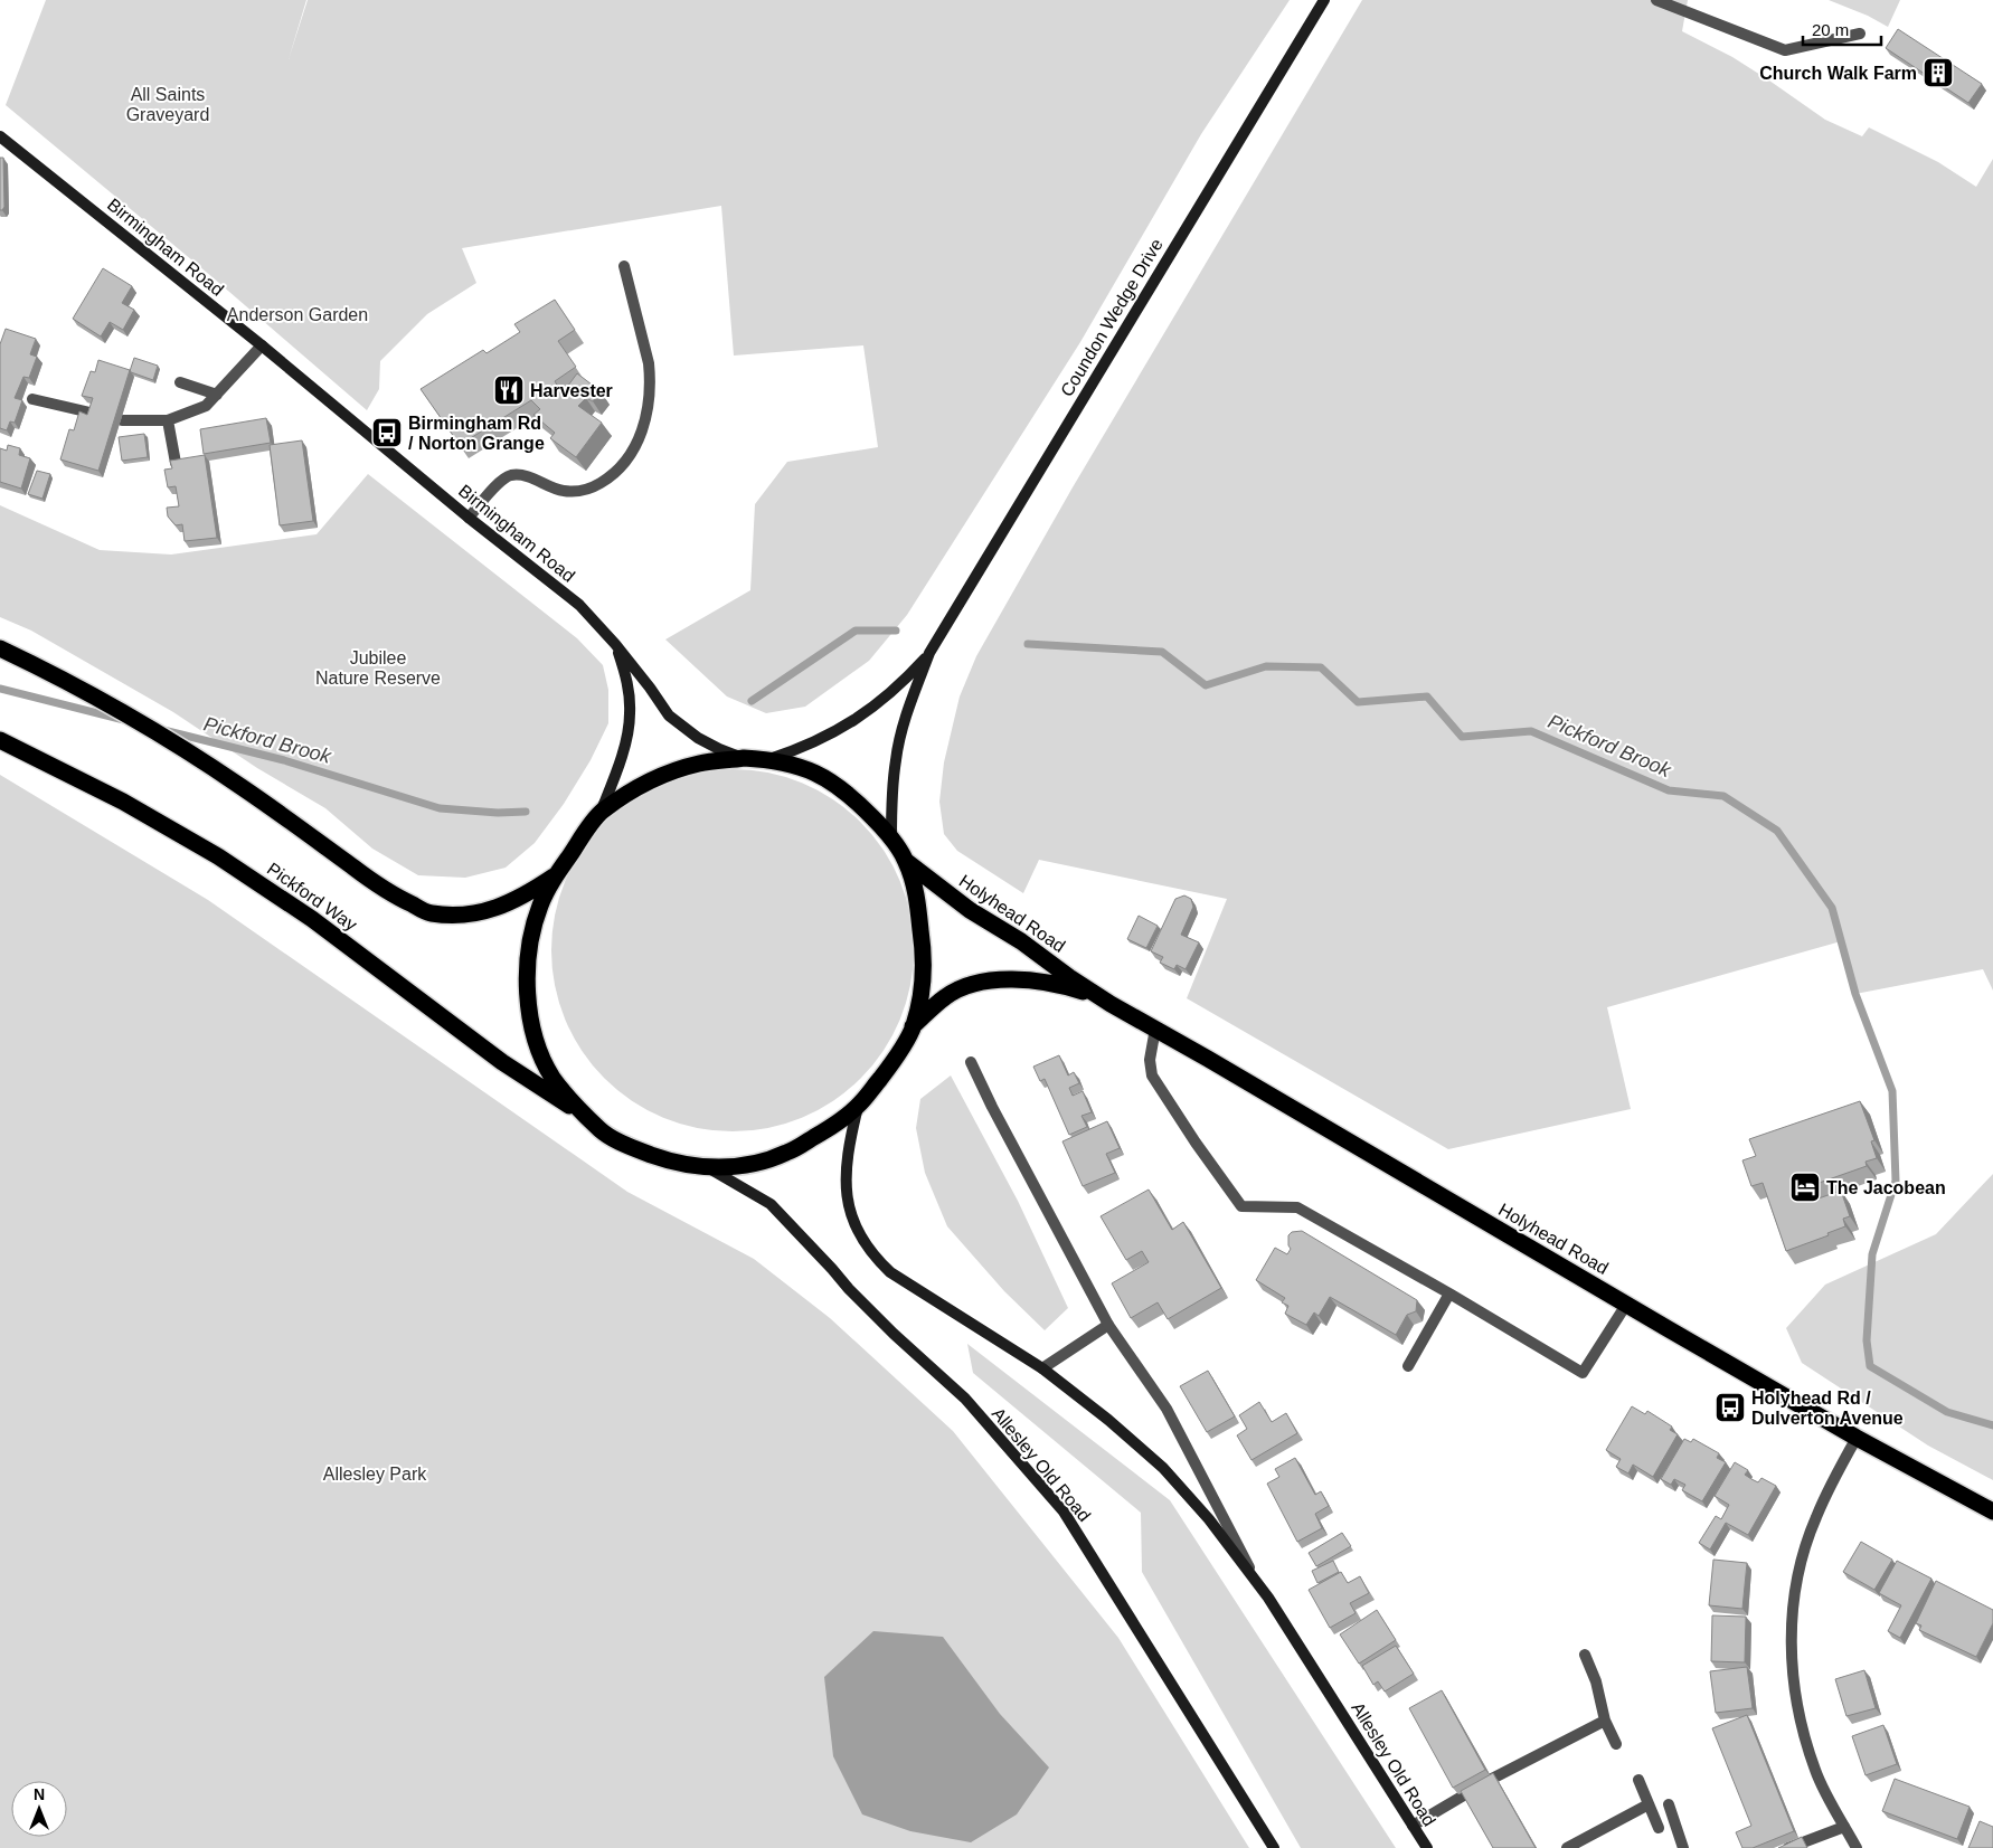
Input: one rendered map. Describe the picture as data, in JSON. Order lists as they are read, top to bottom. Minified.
{"streets":{"highway":["Pickford Way","Holyhead Road"],"main road":["Birmingham Road","Coundon Wedge Drive","Allesley Old Road"]},"water":["Pickford Brook"],"parks":["All Saints Graveyard","Anderson Garden","Jubilee Nature Reserve","Allesley Park"],"places":{"building":["Church Walk Farm"],"restaurant":["Harvester"],"bus stop":["Birmingham Rd / Norton Grange","Holyhead Rd / Dulverton Avenue"],"hotel":["The Jacobean"]},"scale_bar":"20 m","north":"top"}
